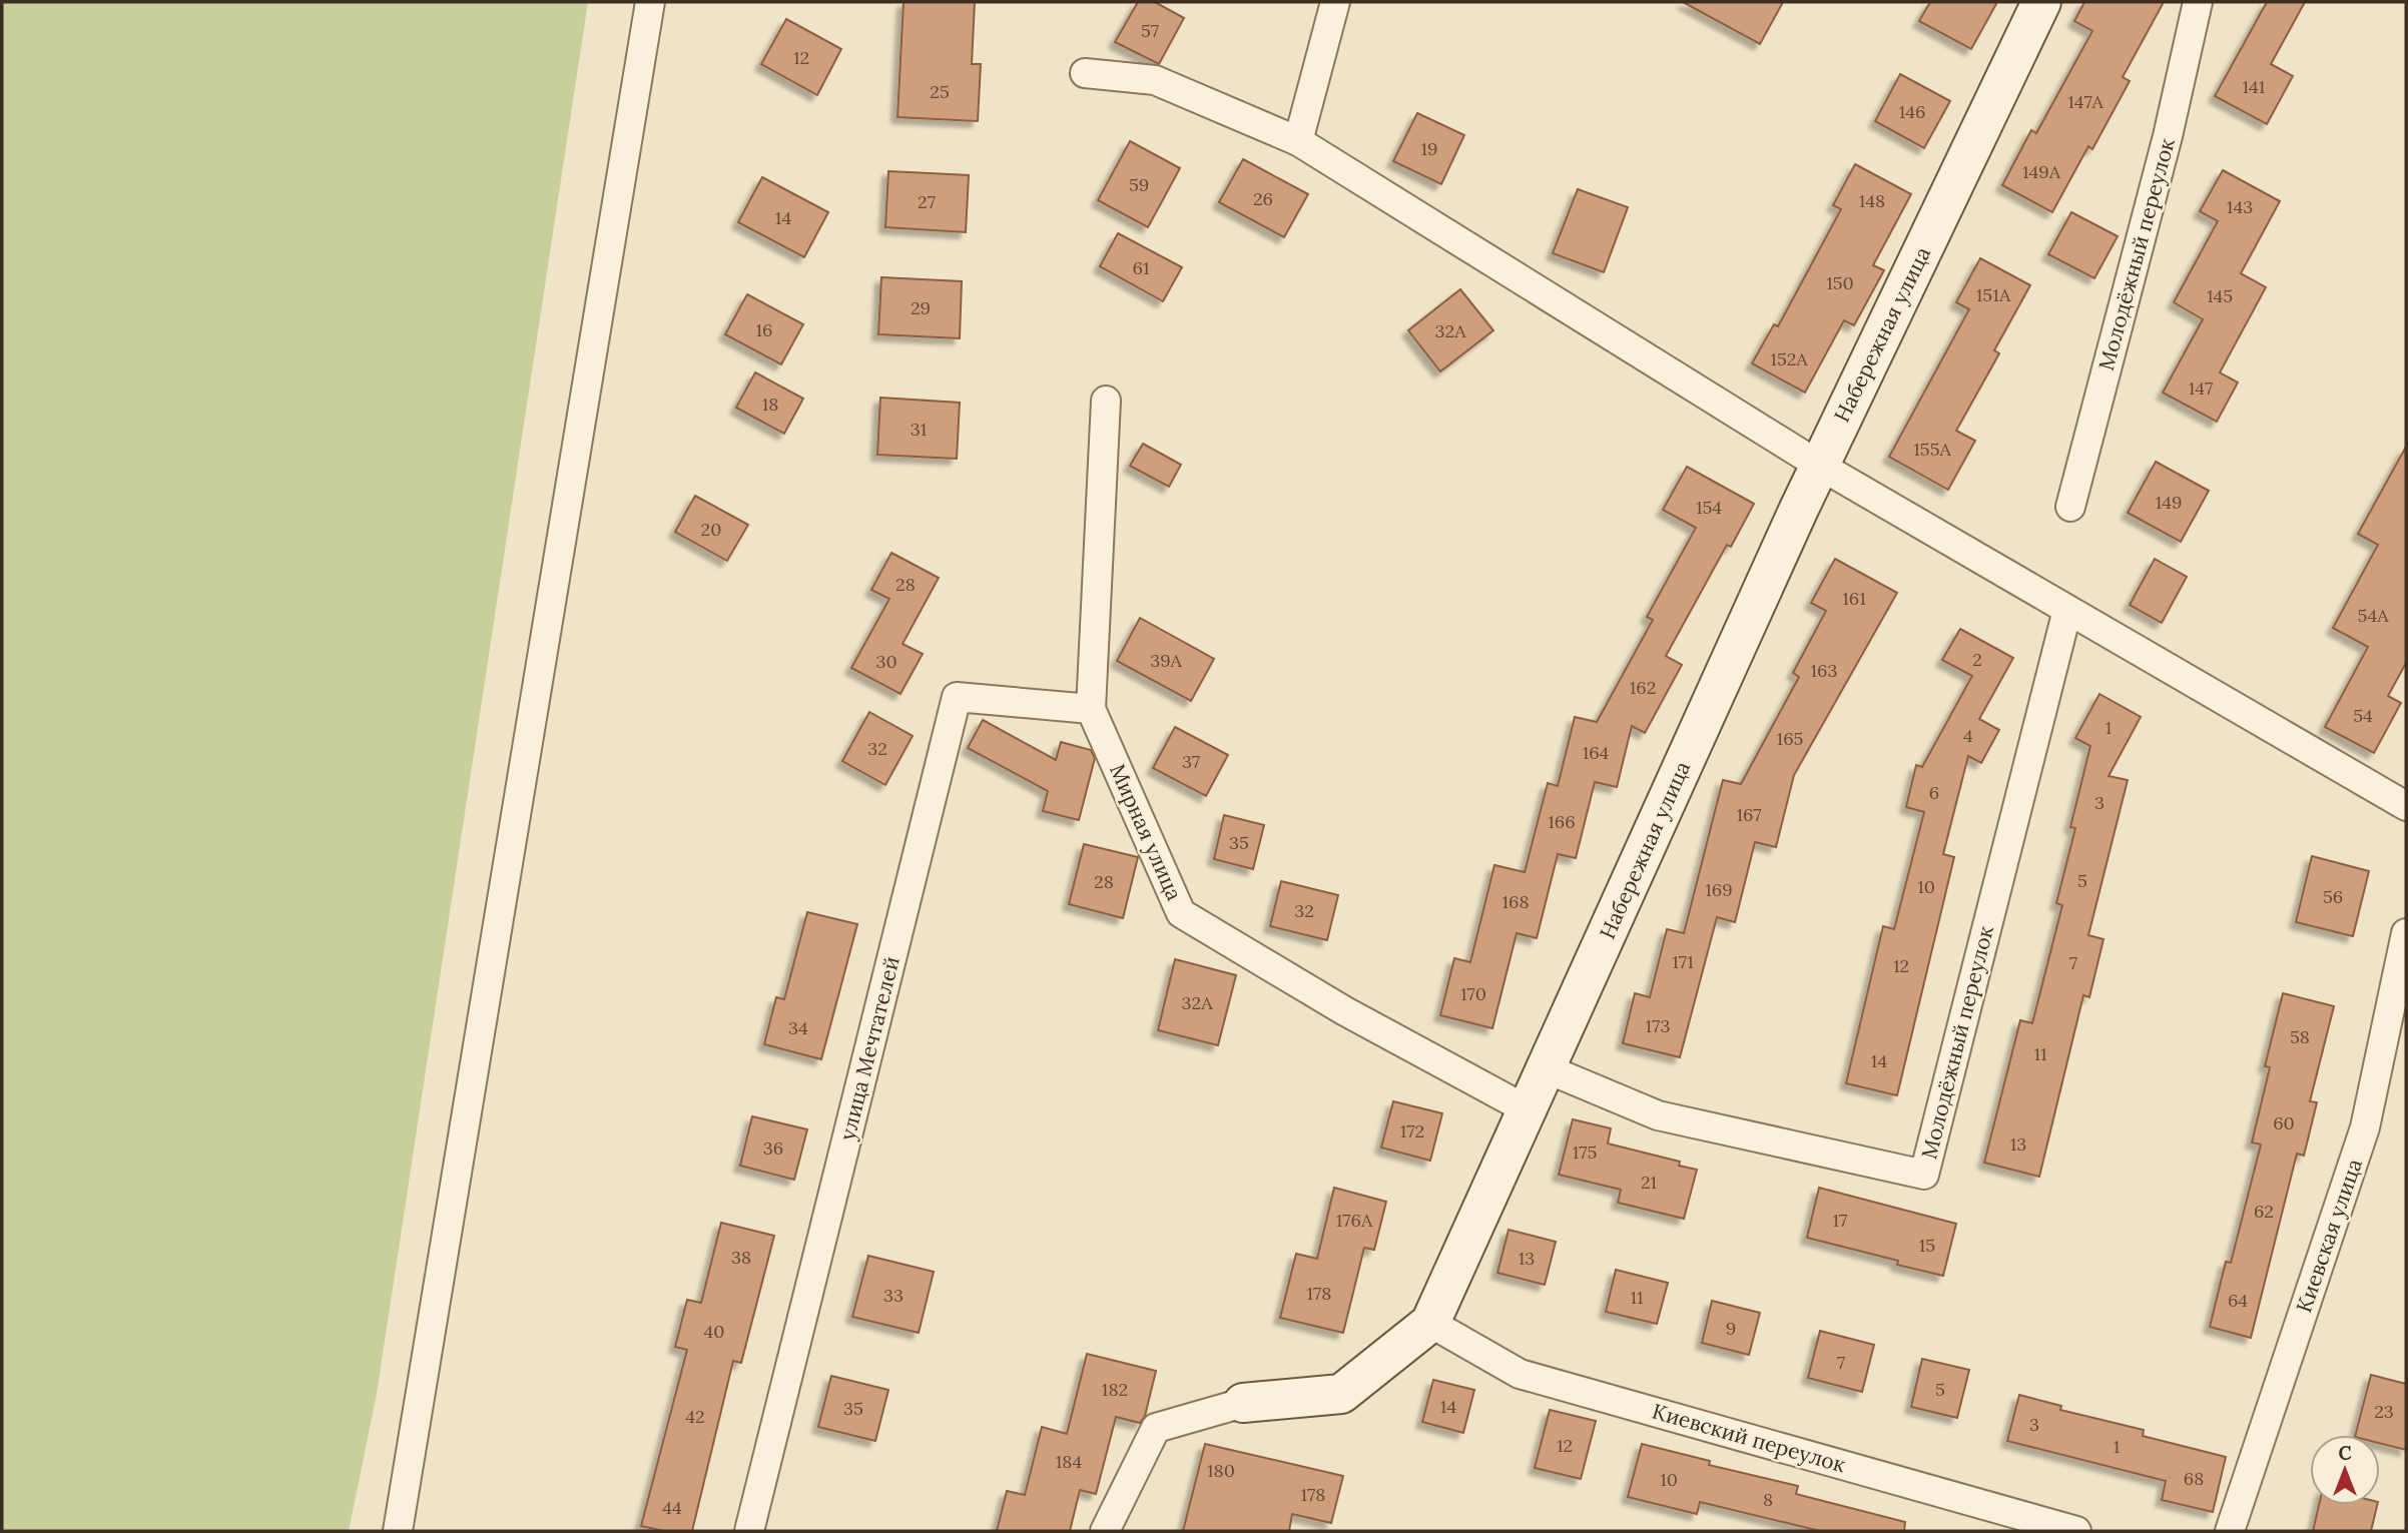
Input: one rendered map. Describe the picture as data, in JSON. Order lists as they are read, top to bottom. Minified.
{"streets":{"street":["Молодёжный переулок","Набережная улица","Мирная улица","улица Мечтателей","Киевская улица","Киевский переулок"]},"crossings":[["Молодёжный переулок","Набережная улица"],["Набережная улица","Мирная улица"],["Набережная улица","Киевский переулок"],["Мирная улица","улица Мечтателей"]],"house_numbers":["57","12","141","25","147А","146","19","149А","59","26","148","27","143","14","61","150","151А","145","29","16","32А","152А","147","18","31","155А","149","154","20","28","161","54А","2","39А","30","163","162","54","1","4","165","32","164","37","6","3","167","166","35","5","28","10","169","56","168","32","171","7","12","170","32А","173","34","58","11","14","60","172","13","36","175","21","62","176А","17","15","38","13","178","33","11","64","9","40","7","182","5","14","35","23","42","3","12","1","184","180","68","10","178","8","44"],"north":"top"}
